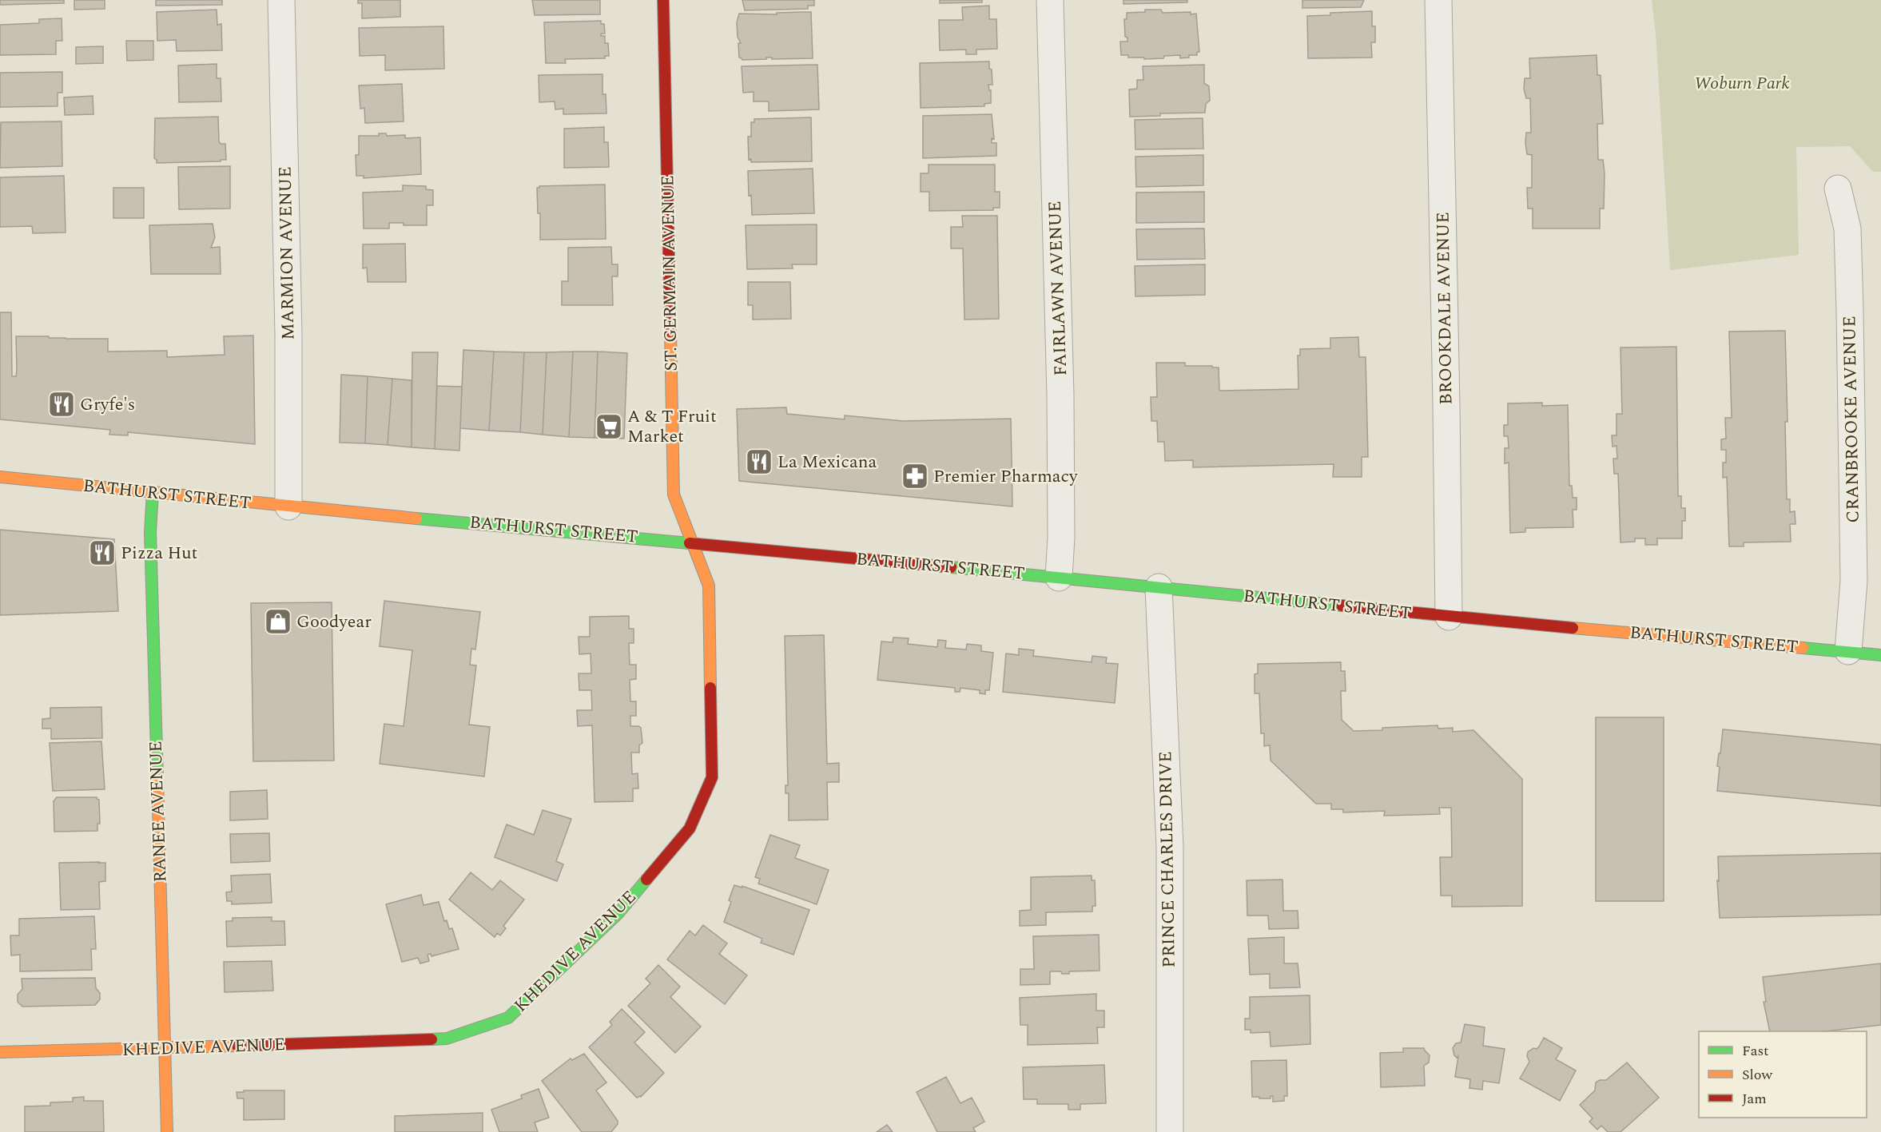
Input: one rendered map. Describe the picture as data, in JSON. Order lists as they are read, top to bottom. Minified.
{"streets":{"street":["MARMION AVENUE","ST. GERMAIN AVENUE","FAIRLAWN AVENUE","BROOKDALE AVENUE","CRANBROOKE AVENUE","BATHURST STREET","RANEE AVENUE","PRINCE CHARLES DRIVE","KHEDIVE AVENUE"]},"crossings":[["MARMION AVENUE","BATHURST STREET"],["ST. GERMAIN AVENUE","BATHURST STREET"],["ST. GERMAIN AVENUE","KHEDIVE AVENUE"],["FAIRLAWN AVENUE","BATHURST STREET"],["BROOKDALE AVENUE","BATHURST STREET"],["CRANBROOKE AVENUE","BATHURST STREET"],["BATHURST STREET","RANEE AVENUE"],["BATHURST STREET","PRINCE CHARLES DRIVE"],["BATHURST STREET","KHEDIVE AVENUE"],["RANEE AVENUE","KHEDIVE AVENUE"]],"parks":["Woburn Park"],"places":{"restaurant":["Gryfe's","La Mexicana","Pizza Hut"],"supermarket":["A & T Fruit Market"],"pharmacy":["Premier Pharmacy"],"shop":["Goodyear"]},"legend":["Fast","Slow","Jam"]}
